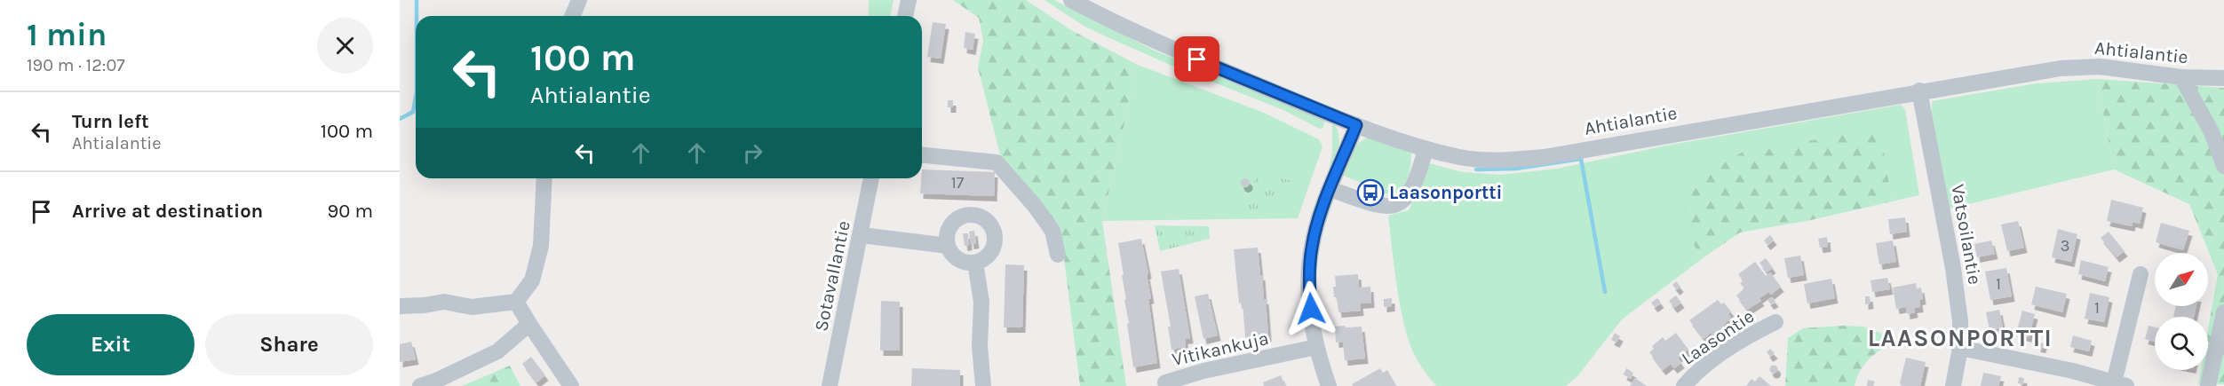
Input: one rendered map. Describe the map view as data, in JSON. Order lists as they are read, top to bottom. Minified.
{"streets":{"street":["Ahtialantie","Vatsoilantie","Sotavallantie","Laasontie","Vitikankuja"]},"crossings":[["Ahtialantie","Vatsoilantie"]],"districts":["LAASONPORTTI"],"places":{"bus stop":["Laasonportti"]},"house_numbers":["17","3","1","1"],"north":"top right","page":{"heading":["1 min","190 m · 12:07"],"turn":["100 m","Ahtialantie"],"list":[{"name":"Turn left","note":"Ahtialantie","value":"100 m"},{"name":"Arrive at destination","value":"90 m"}],"buttons":["Exit","Share"]}}
